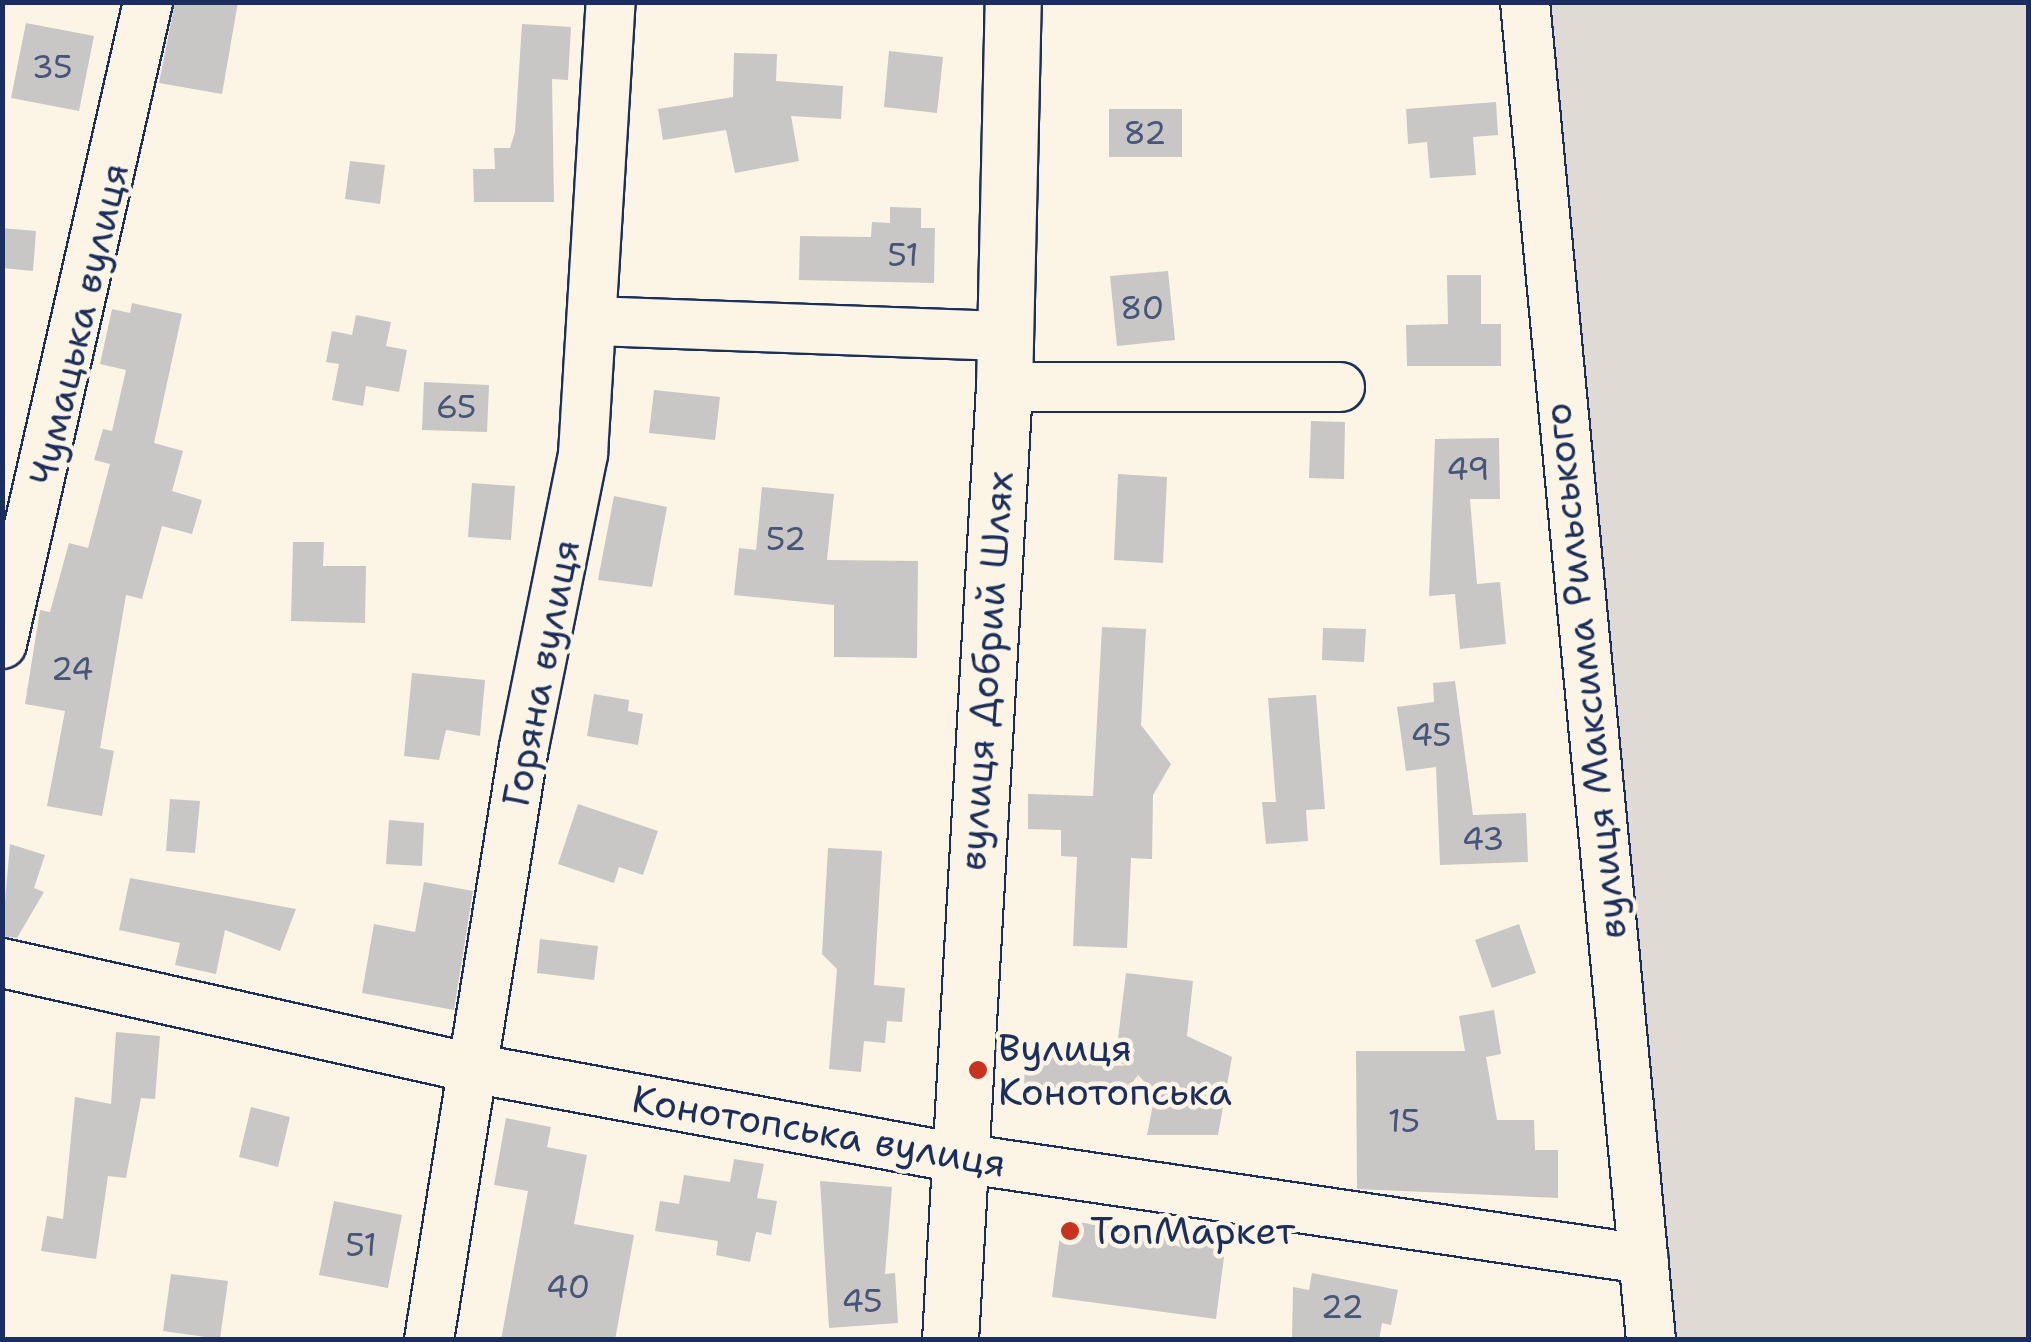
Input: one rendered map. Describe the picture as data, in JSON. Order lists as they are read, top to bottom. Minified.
{"streets":{"street":["Чумацька вулиця","вулиця Добрий Шлях","вулиця Максима Рильського","Горяна вулиця","Конотопська вулиця"]},"crossings":[["вулиця Добрий Шлях","Конотопська вулиця"],["вулиця Максима Рильського","Конотопська вулиця"],["Горяна вулиця","Конотопська вулиця"]],"places":["Вулиця Конотопська","ТопМаркет"],"house_numbers":["35","82","51","80","65","49","52","24","45","43","15","51","40","45","22"]}
